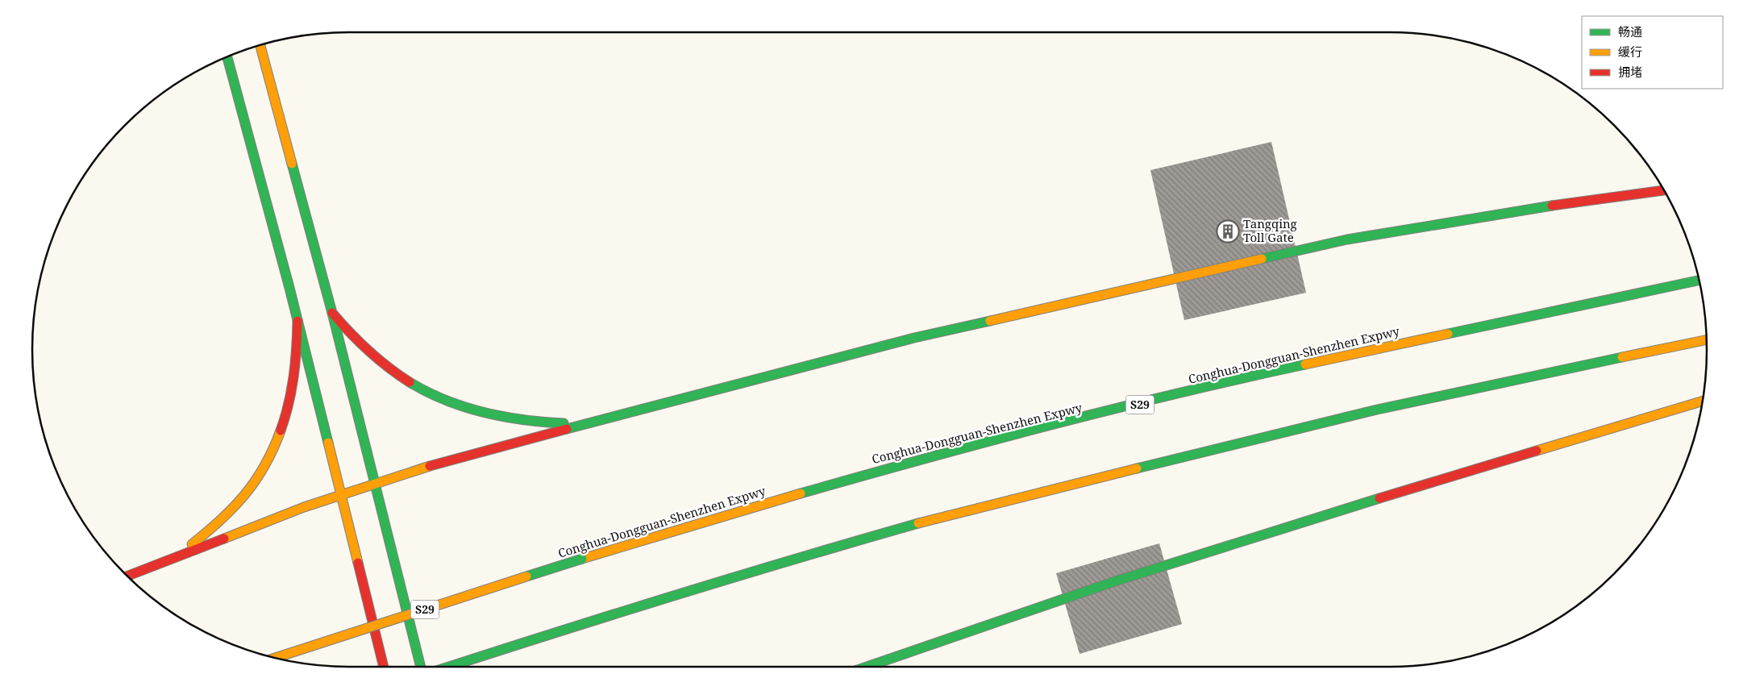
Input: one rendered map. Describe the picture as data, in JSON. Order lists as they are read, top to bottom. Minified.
{"streets":{"main road":["Conghua-Dongguan-Shenzhen Expwy","S29"]},"places":{"building":["Tangqing Toll Gate"]},"legend":["畅通","缓行","拥堵"]}
